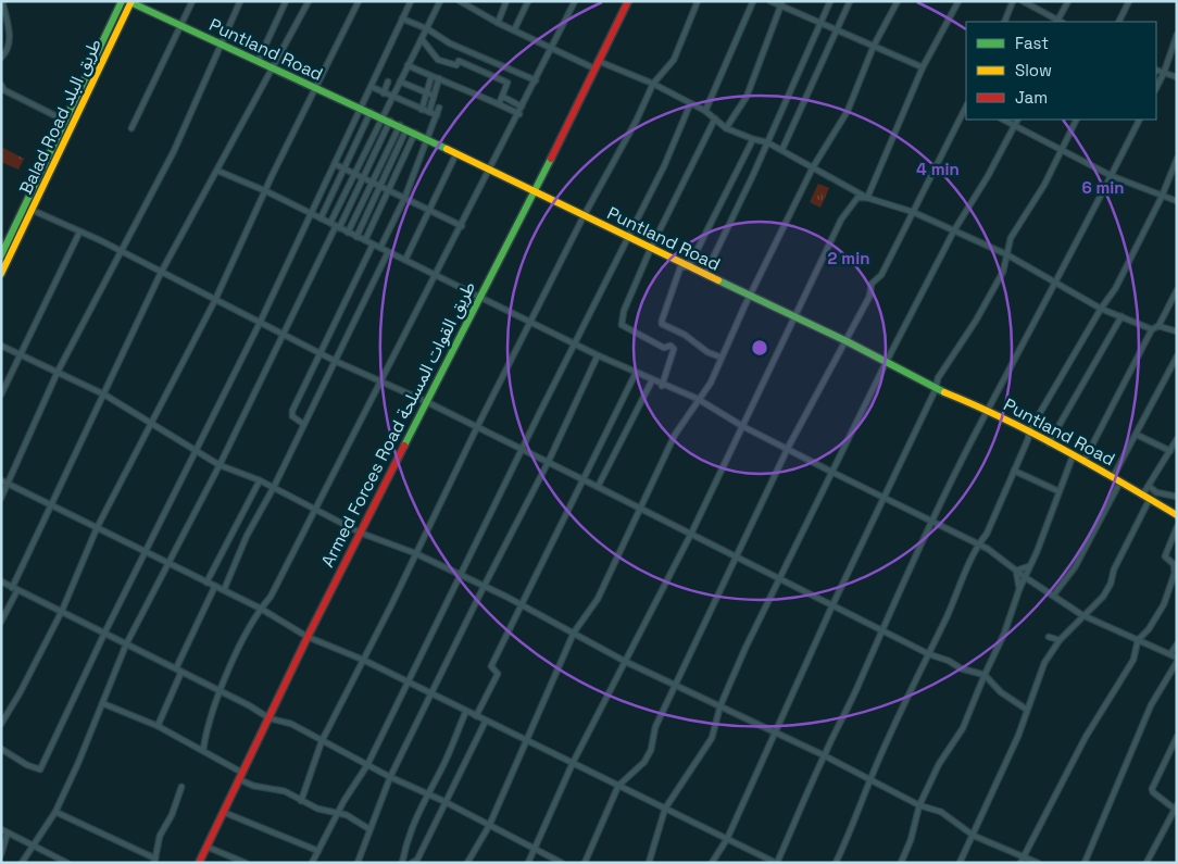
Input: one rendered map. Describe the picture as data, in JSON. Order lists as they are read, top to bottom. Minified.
{"streets":{"main road":["Puntland Road","Balad Road طريق البلد","Armed Forces Road طريق القوات المسلحة"]},"crossings":[["Puntland Road","Balad Road طريق البلد"],["Puntland Road","Armed Forces Road طريق القوات المسلحة"]],"legend":["Fast","Slow","Jam"],"rings":["4 min","6 min","2 min"]}
